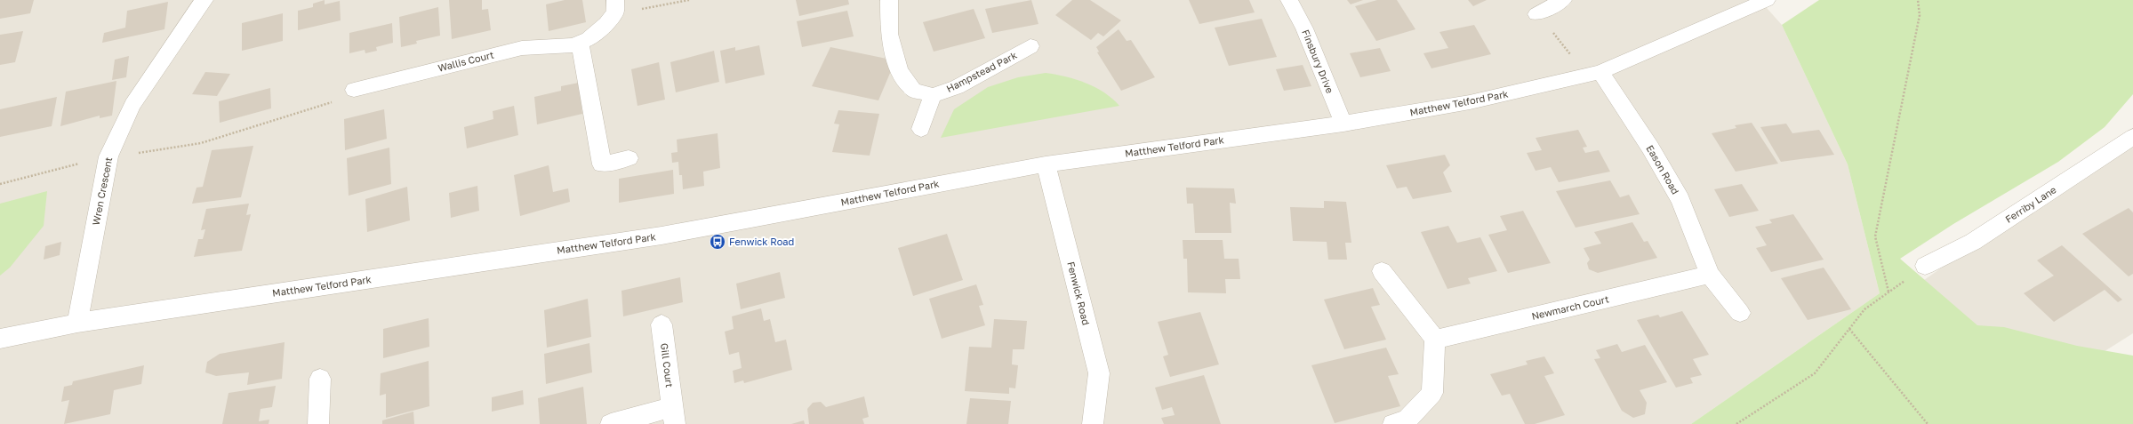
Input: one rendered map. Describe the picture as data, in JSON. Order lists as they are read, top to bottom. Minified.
{"streets":{"street":["Wallis Court","Finsbury Drive","Hampstead Park","Matthew Telford Park","Eason Road","Wren Crescent","Ferriby Lane","Fenwick Road","Newmarch Court","Gill Court"]},"crossings":[["Finsbury Drive","Matthew Telford Park"],["Matthew Telford Park","Eason Road"],["Matthew Telford Park","Wren Crescent"],["Matthew Telford Park","Fenwick Road"],["Eason Road","Newmarch Court"]],"places":{"bus stop":["Fenwick Road"]}}
